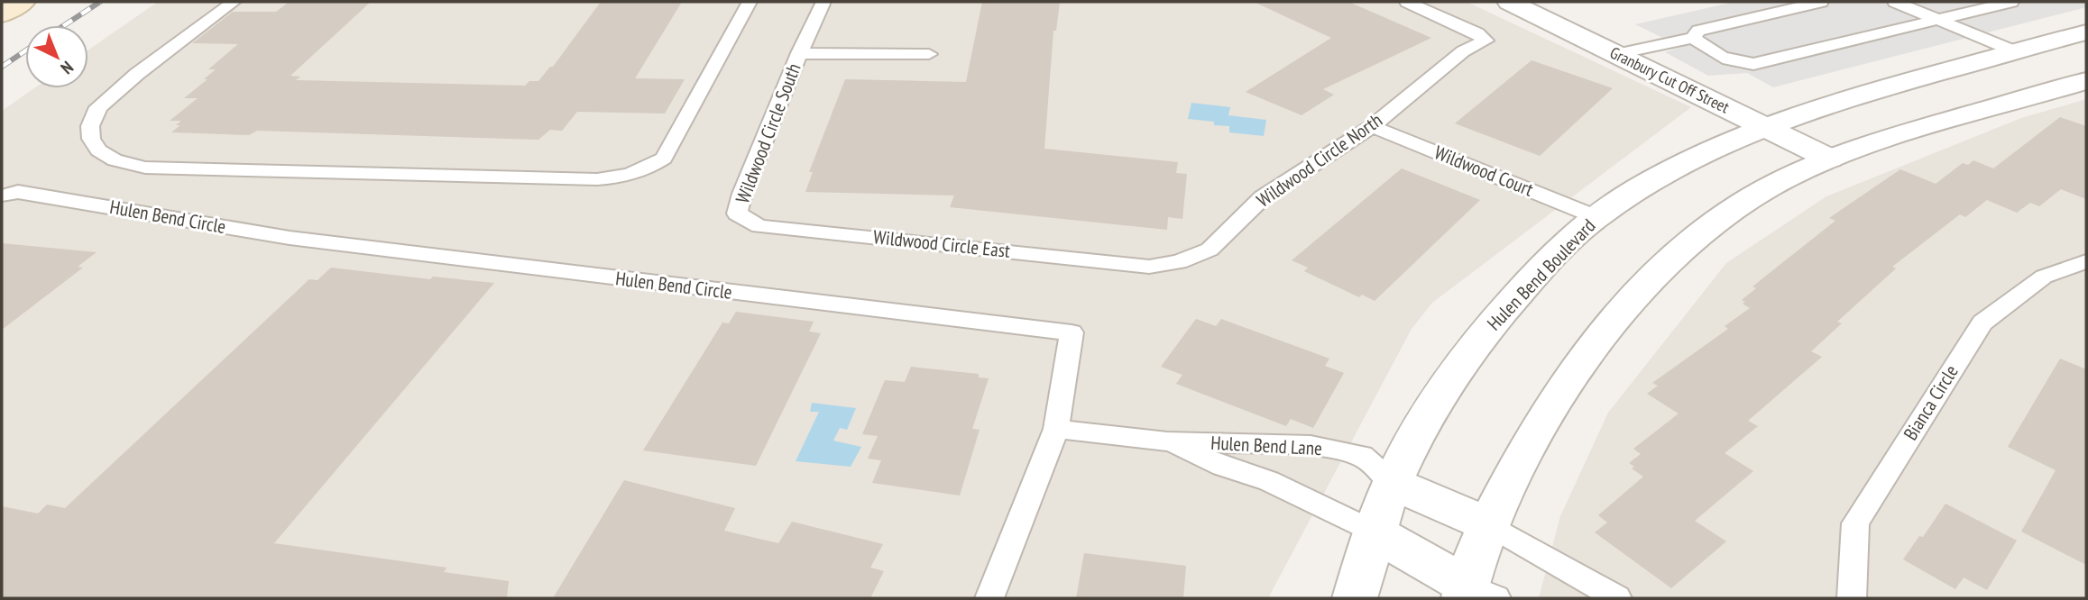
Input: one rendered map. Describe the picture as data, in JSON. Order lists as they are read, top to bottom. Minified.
{"streets":{"street":["Granbury Cut Off Street","Hulen Bend Boulevard"],"lane":["Wildwood Circle South","Wildwood Circle North","Wildwood Court","Hulen Bend Circle","Wildwood Circle East","Bianca Circle","Hulen Bend Lane"]},"crossings":[["Granbury Cut Off Street","Hulen Bend Boulevard"],["Wildwood Circle South","Wildwood Circle East"],["Wildwood Circle North","Wildwood Court"],["Wildwood Circle North","Wildwood Circle East"],["Wildwood Court","Hulen Bend Boulevard"],["Hulen Bend Circle","Hulen Bend Lane"],["Hulen Bend Boulevard","Hulen Bend Lane"]],"north":"bottom right"}
